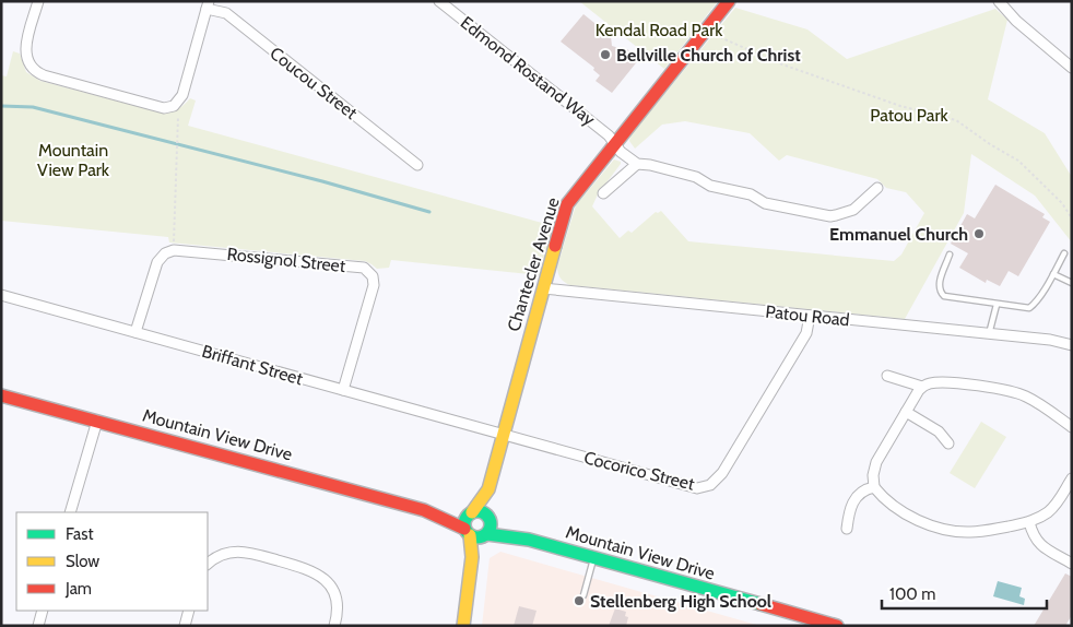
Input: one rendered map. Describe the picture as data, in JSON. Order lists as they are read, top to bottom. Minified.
{"streets":{"street":["Edmond Rostand Way","Coucou Street","Rossignol Street","Chantecler Avenue","Patou Road","Briffant Street","Mountain View Drive","Cocorico Street"]},"crossings":[["Edmond Rostand Way","Chantecler Avenue"],["Rossignol Street","Briffant Street"],["Chantecler Avenue","Patou Road"],["Chantecler Avenue","Briffant Street"],["Chantecler Avenue","Mountain View Drive"],["Chantecler Avenue","Cocorico Street"],["Patou Road","Cocorico Street"],["Briffant Street","Cocorico Street"]],"parks":["Kendal Road Park","Patou Park","Mountain View Park"],"places":["Bellville Church of Christ","Emmanuel Church","Stellenberg High School"],"legend":["Fast","Slow","Jam"],"scale_bar":"100 m"}
